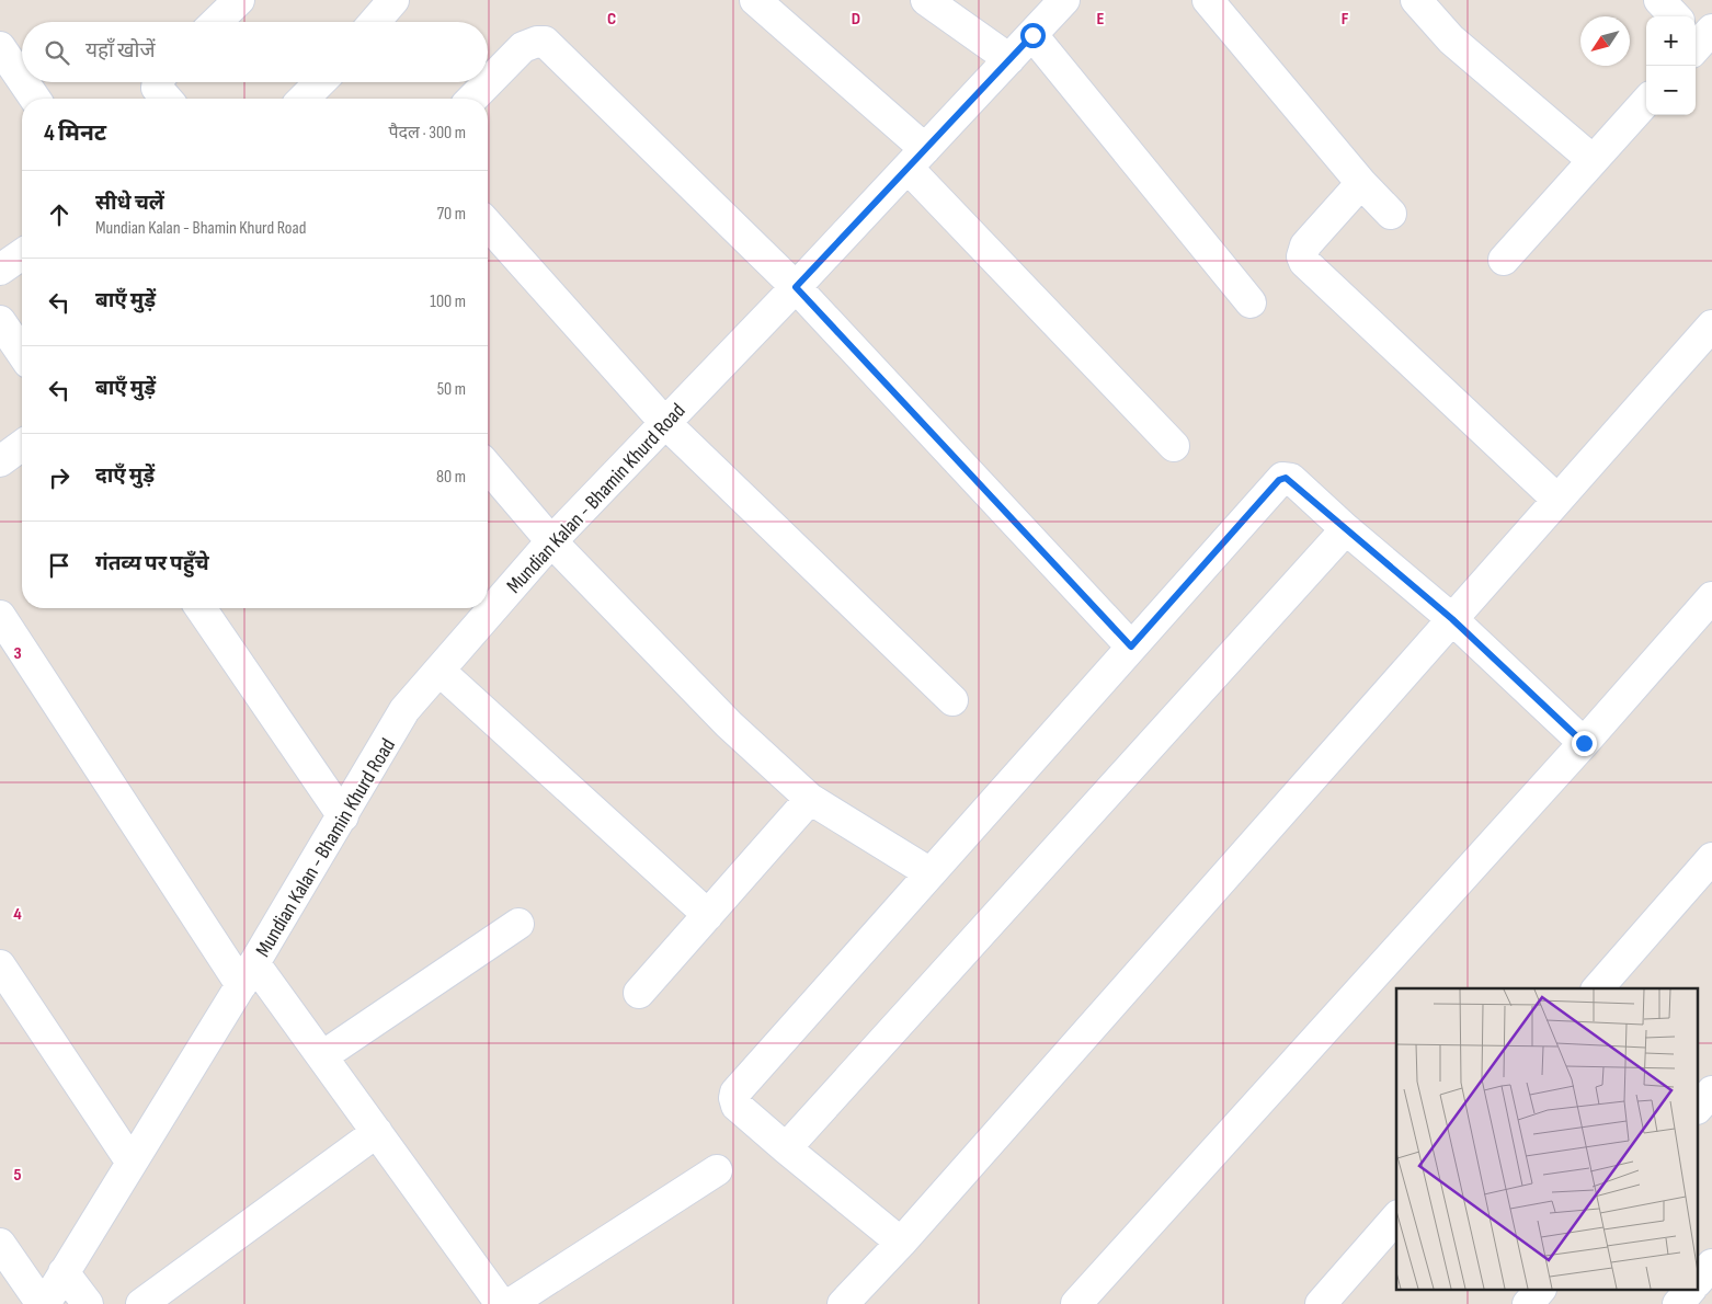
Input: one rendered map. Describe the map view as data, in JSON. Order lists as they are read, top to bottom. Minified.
{"streets":{"street":["Mundian Kalan - Bhamin Khurd Road"]},"north":"bottom left","page":{"map_buttons":["+","−"],"search":"यहाँ खोजें","heading":["4 मिनट","पैदल · 300 m"],"list":[["सीधे चलें","Mundian Kalan - Bhamin Khurd Road","70 m"],["बाएँ मुड़ें","100 m"],["बाएँ मुड़ें","50 m"],["दाएँ मुड़ें","80 m"],"गंतव्य पर पहुँचे"]},"grid":{"columns":["C","D","E","F"],"rows":["3","4","5"]}}
